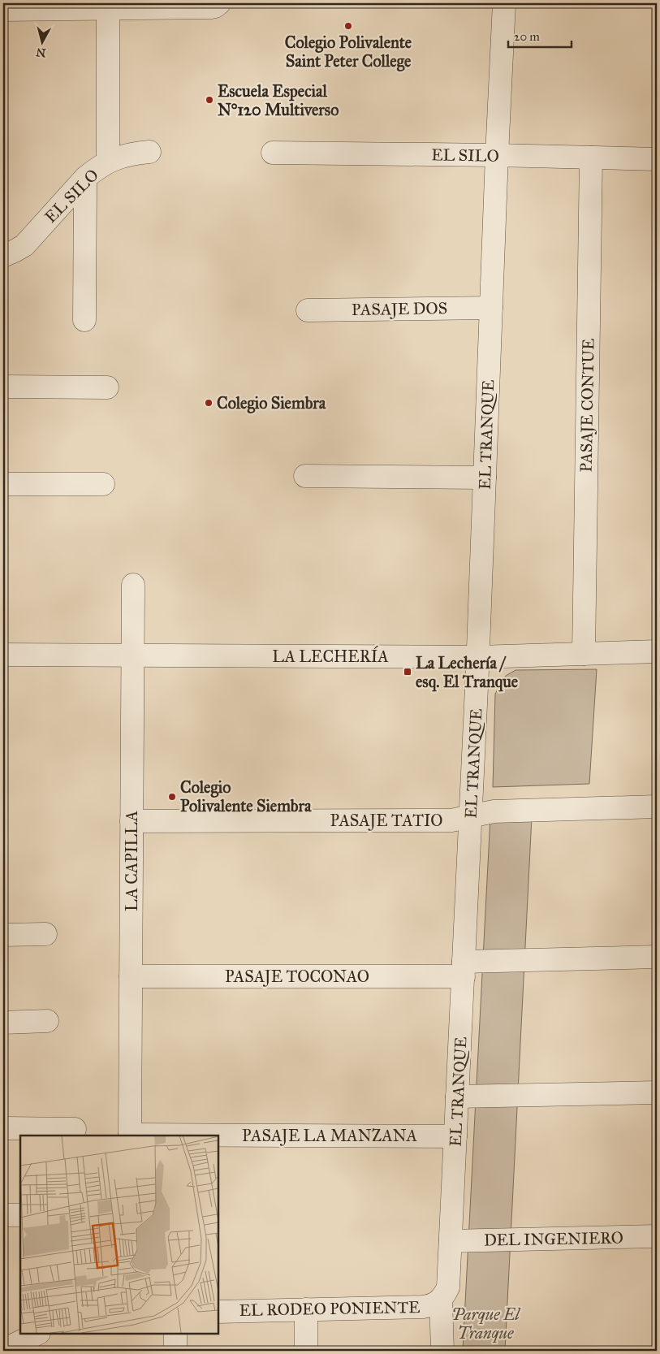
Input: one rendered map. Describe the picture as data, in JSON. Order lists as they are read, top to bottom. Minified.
{"streets":{"street":["EL SILO","PASAJE DOS","PASAJE CONTUE","EL TRANQUE","LA LECHERÍA","PASAJE TATIO","LA CAPILLA","PASAJE TOCONAO","PASAJE LA MANZANA","DEL INGENIERO","EL RODEO PONIENTE"]},"crossings":[["EL SILO","PASAJE CONTUE"],["EL SILO","EL TRANQUE"],["PASAJE DOS","EL TRANQUE"],["PASAJE CONTUE","LA LECHERÍA"],["EL TRANQUE","LA LECHERÍA"],["EL TRANQUE","PASAJE TATIO"],["EL TRANQUE","PASAJE TOCONAO"],["EL TRANQUE","PASAJE LA MANZANA"],["EL TRANQUE","DEL INGENIERO"],["EL TRANQUE","EL RODEO PONIENTE"],["LA LECHERÍA","LA CAPILLA"],["PASAJE TATIO","LA CAPILLA"],["LA CAPILLA","PASAJE TOCONAO"]],"parks":["Parque El Tranque"],"places":{"other":["Colegio Polivalente Saint Peter College","Escuela Especial N°120 Multiverso","Colegio Siembra","Colegio Polivalente Siembra"],"transit":["La Lechería / esq. El Tranque"]},"scale_bar":"20 m","north":"bottom"}
